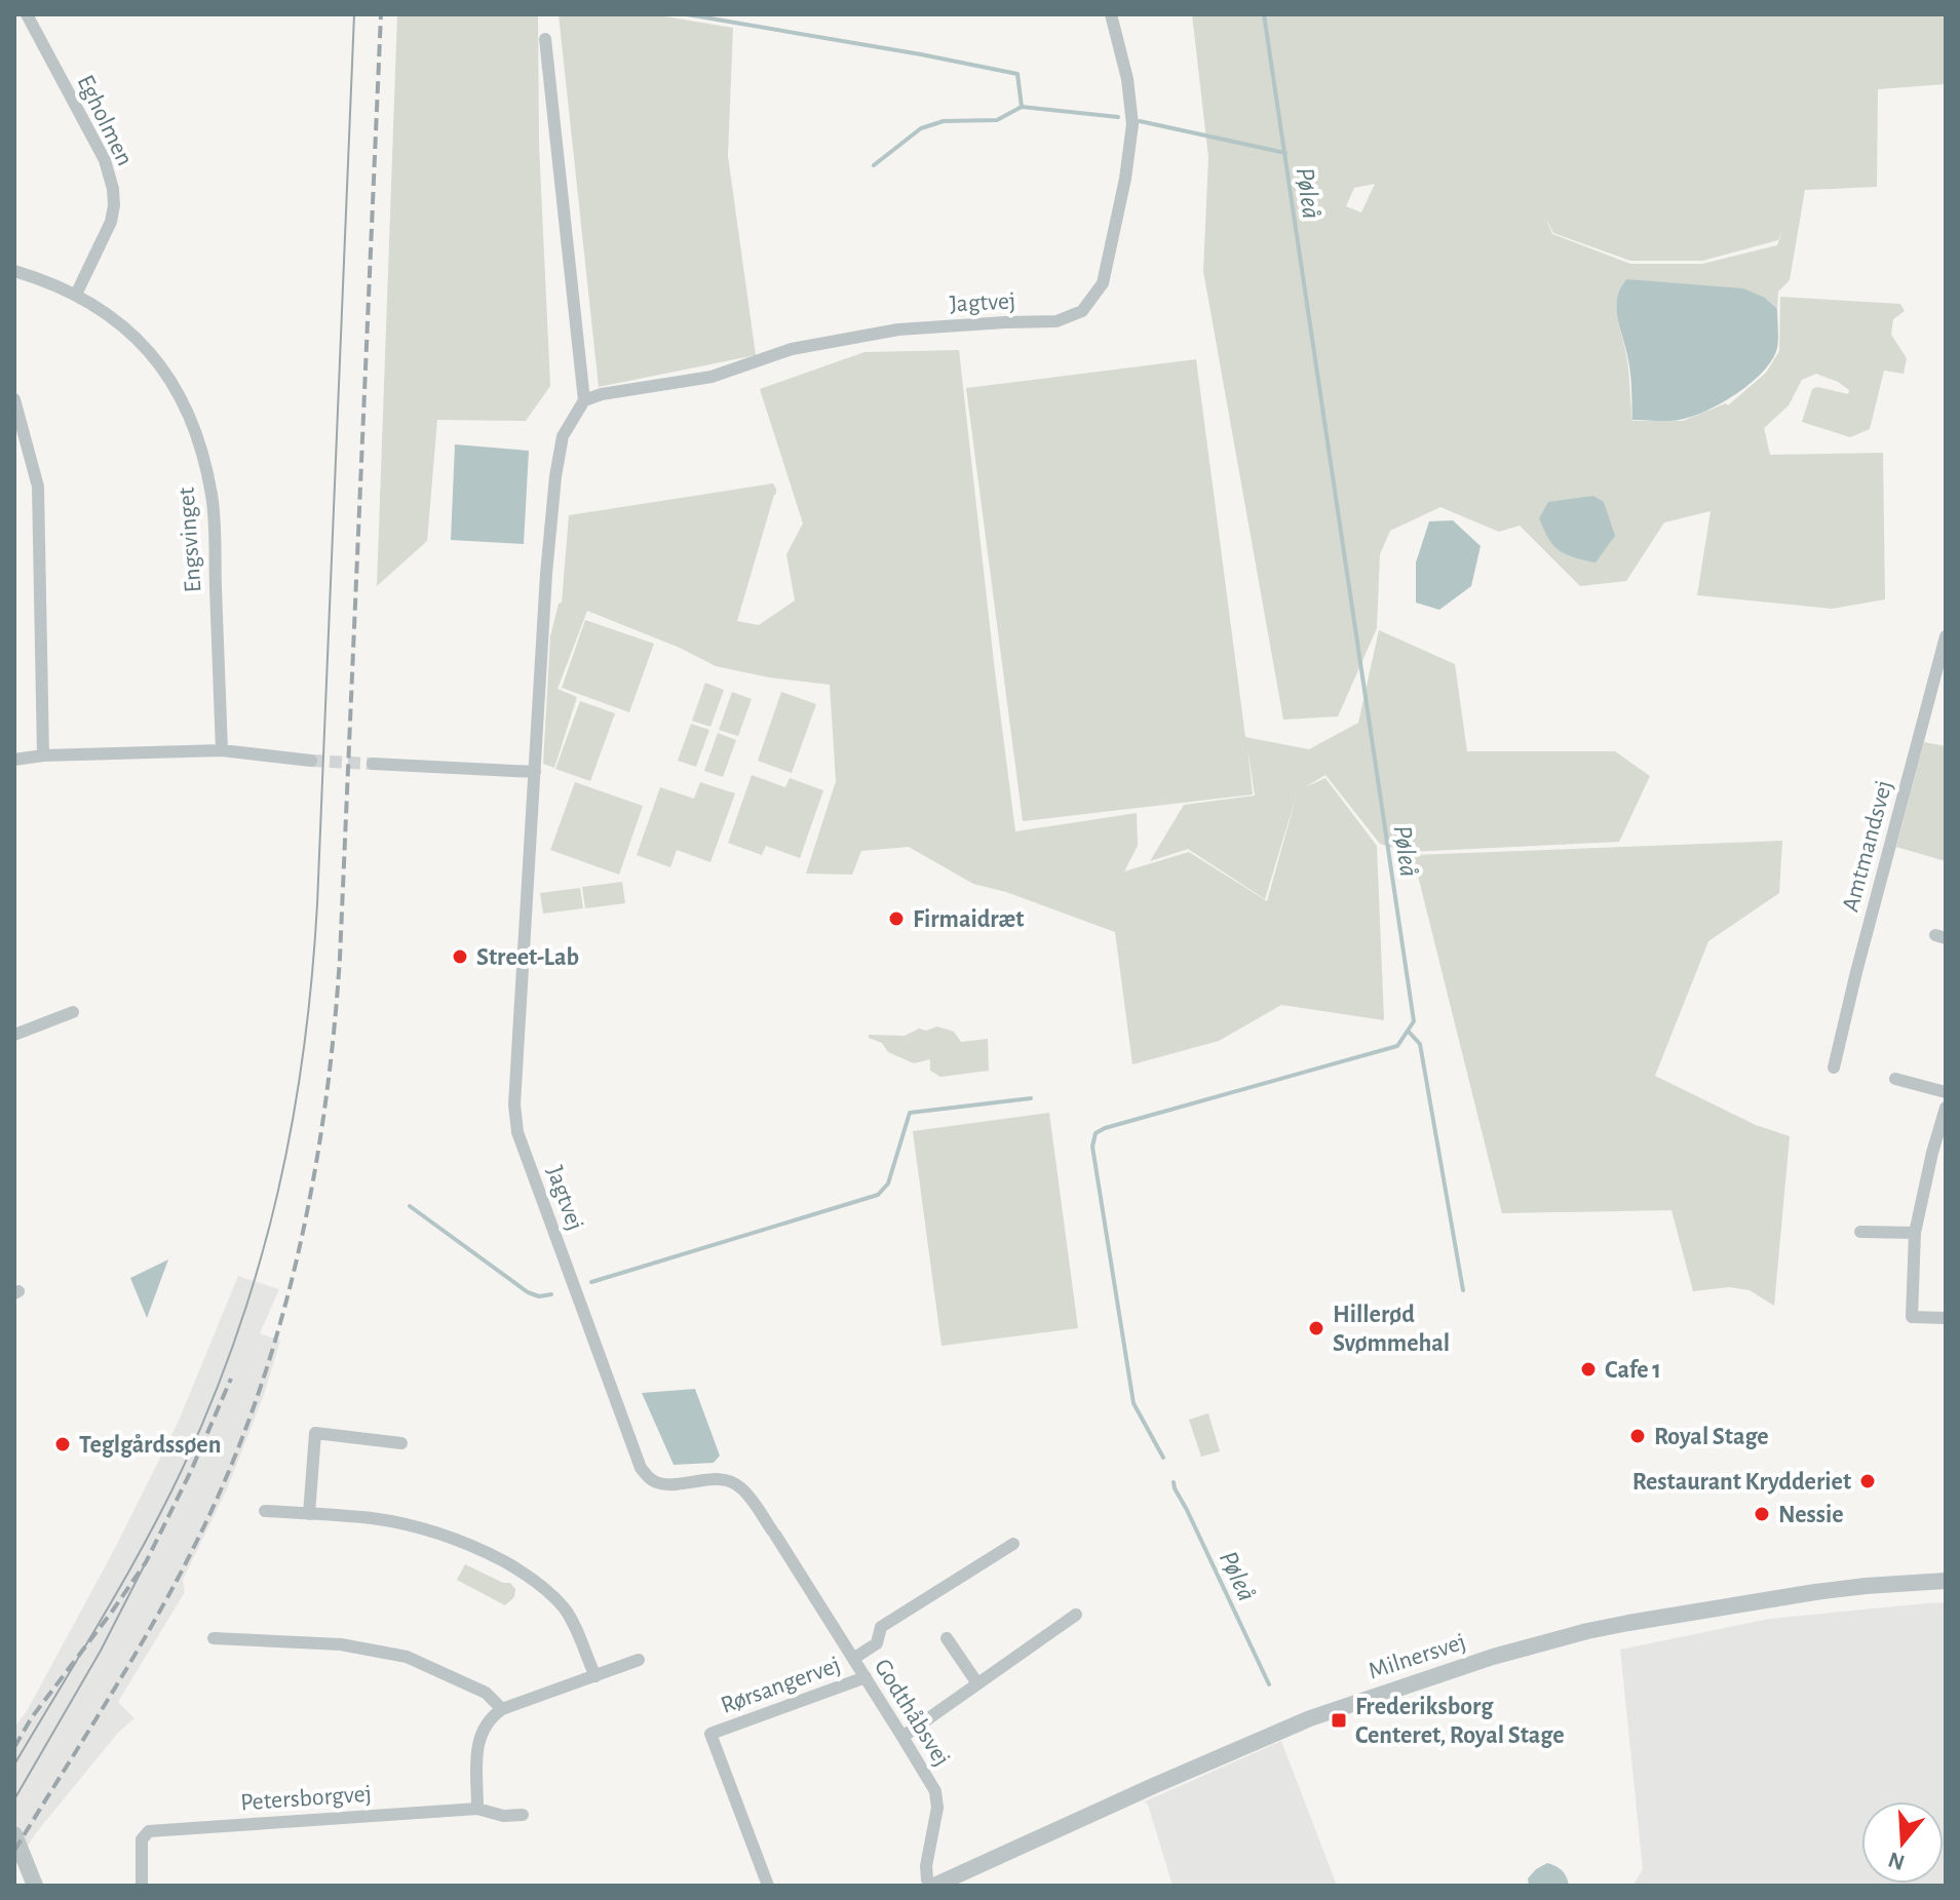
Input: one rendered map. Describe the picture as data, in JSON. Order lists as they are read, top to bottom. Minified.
{"streets":{"street":["Egholmen","Jagtvej","Engsvinget","Amtmandsvej","Milnersvej","Rørsangervej","Godthåbsvej","Petersborgvej"]},"crossings":[["Egholmen","Engsvinget"],["Jagtvej","Godthåbsvej"],["Milnersvej","Godthåbsvej"],["Rørsangervej","Godthåbsvej"]],"water":["Pøleå"],"places":{"other":["Firmaidræt","Street-Lab","Hillerød Svømmehal","Cafe 1","Royal Stage","Teglgårdssøen","Restaurant Krydderiet","Nessie"],"transit":["Frederiksborg Centeret, Royal Stage"]},"north":"bottom"}
